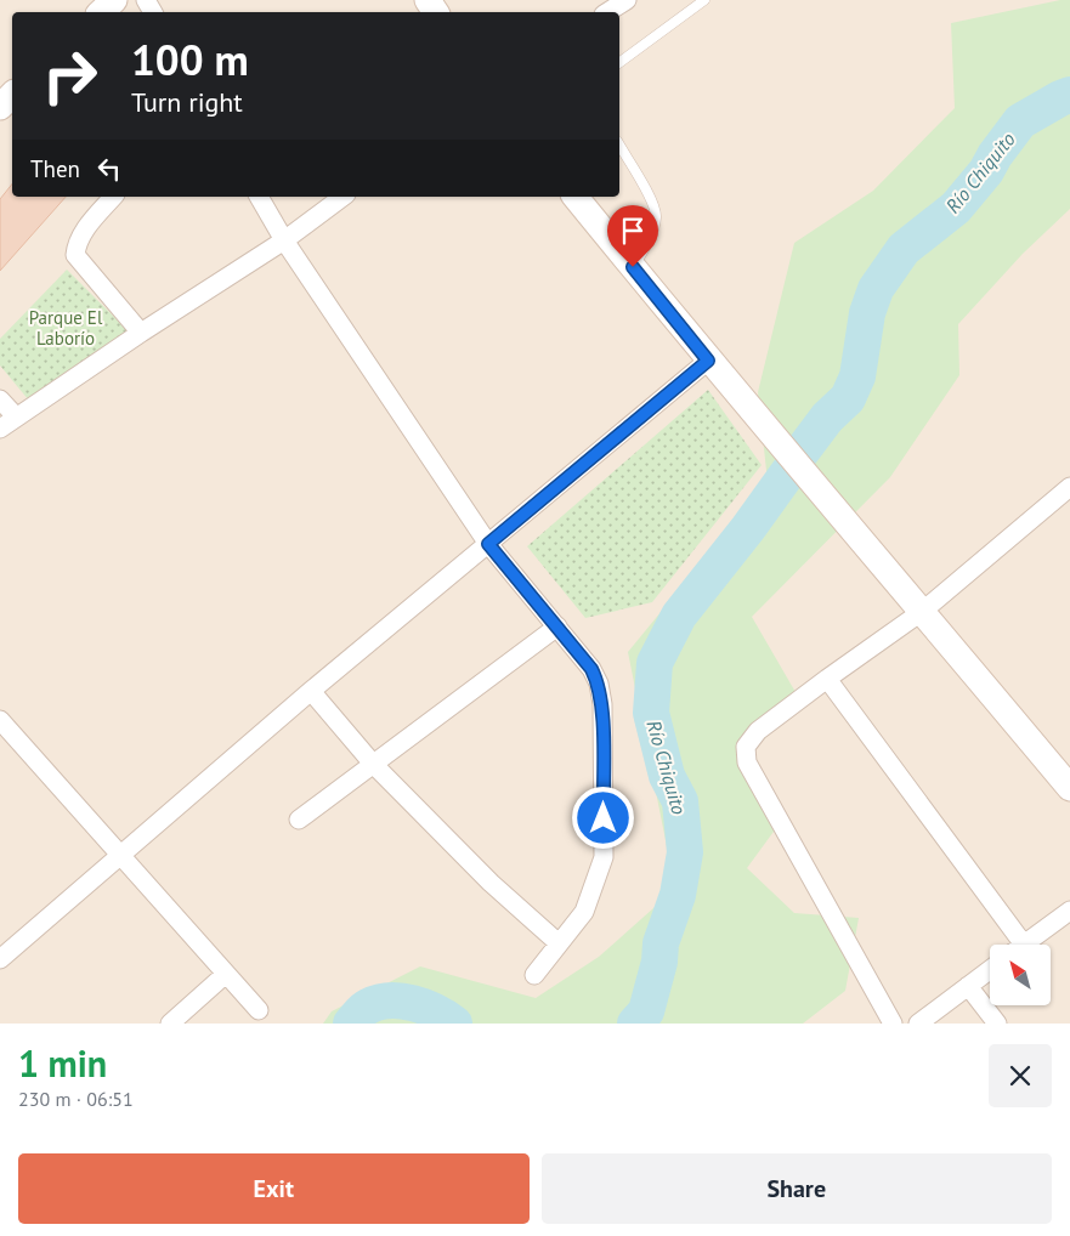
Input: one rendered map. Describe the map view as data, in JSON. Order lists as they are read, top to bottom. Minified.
{"water":["Río Chiquito"],"parks":["Parque El Laborío"],"north":"top left","page":{"turn":["100 m","Turn right"],"then":"Then","heading":["1 min","230 m · 06:51"],"buttons":["Exit","Share"]}}
